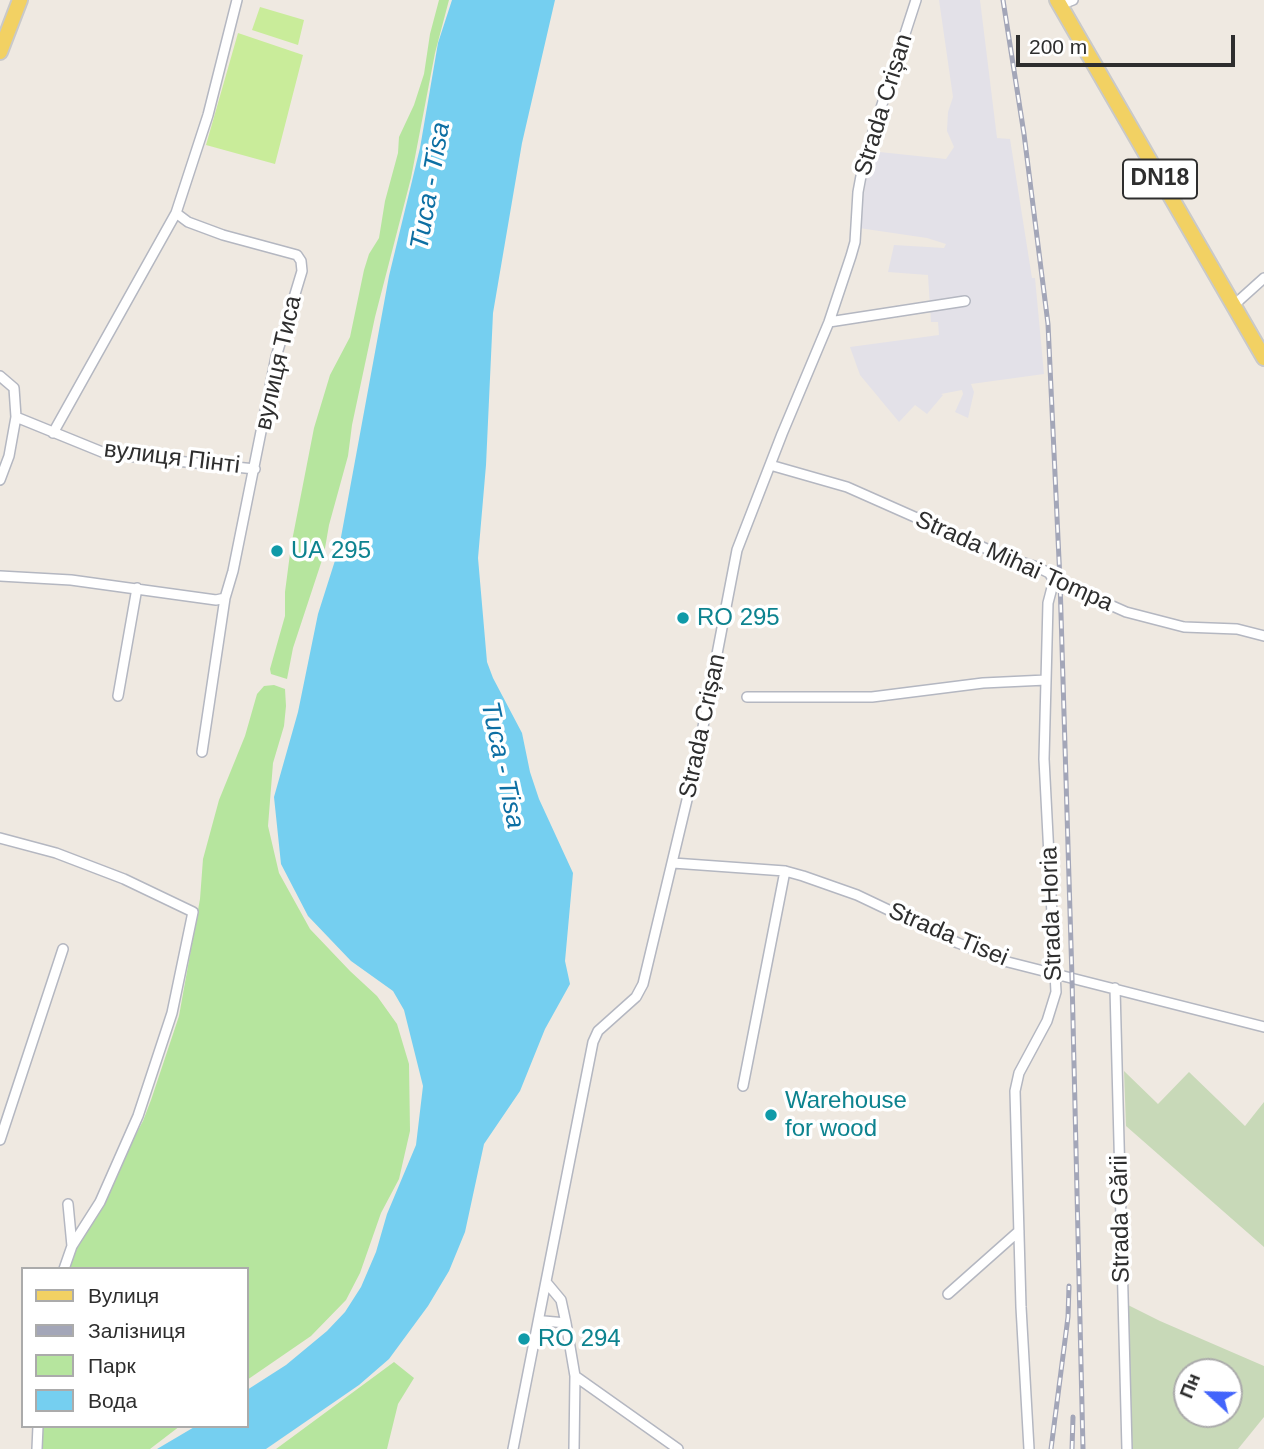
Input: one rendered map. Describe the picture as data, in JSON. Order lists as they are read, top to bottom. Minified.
{"streets":{"main road":["DN18"],"street":["Strada Crișan","вулиця Тиса","вулиця Пінті","Strada Mihai Tompa","Strada Horia","Strada Tisei","Strada Gării"]},"crossings":[["Strada Crișan","Strada Mihai Tompa"],["Strada Crișan","Strada Tisei"],["вулиця Тиса","вулиця Пінті"],["Strada Mihai Tompa","Strada Horia"],["Strada Horia","Strada Tisei"],["Strada Tisei","Strada Gării"]],"water":["Тиса - Tisa"],"places":["UA 295","RO 295","Warehouse for wood","RO 294"],"legend":["Вулиця","Залізниця","Парк","Вода"],"scale_bar":"200 m","north":"left"}
